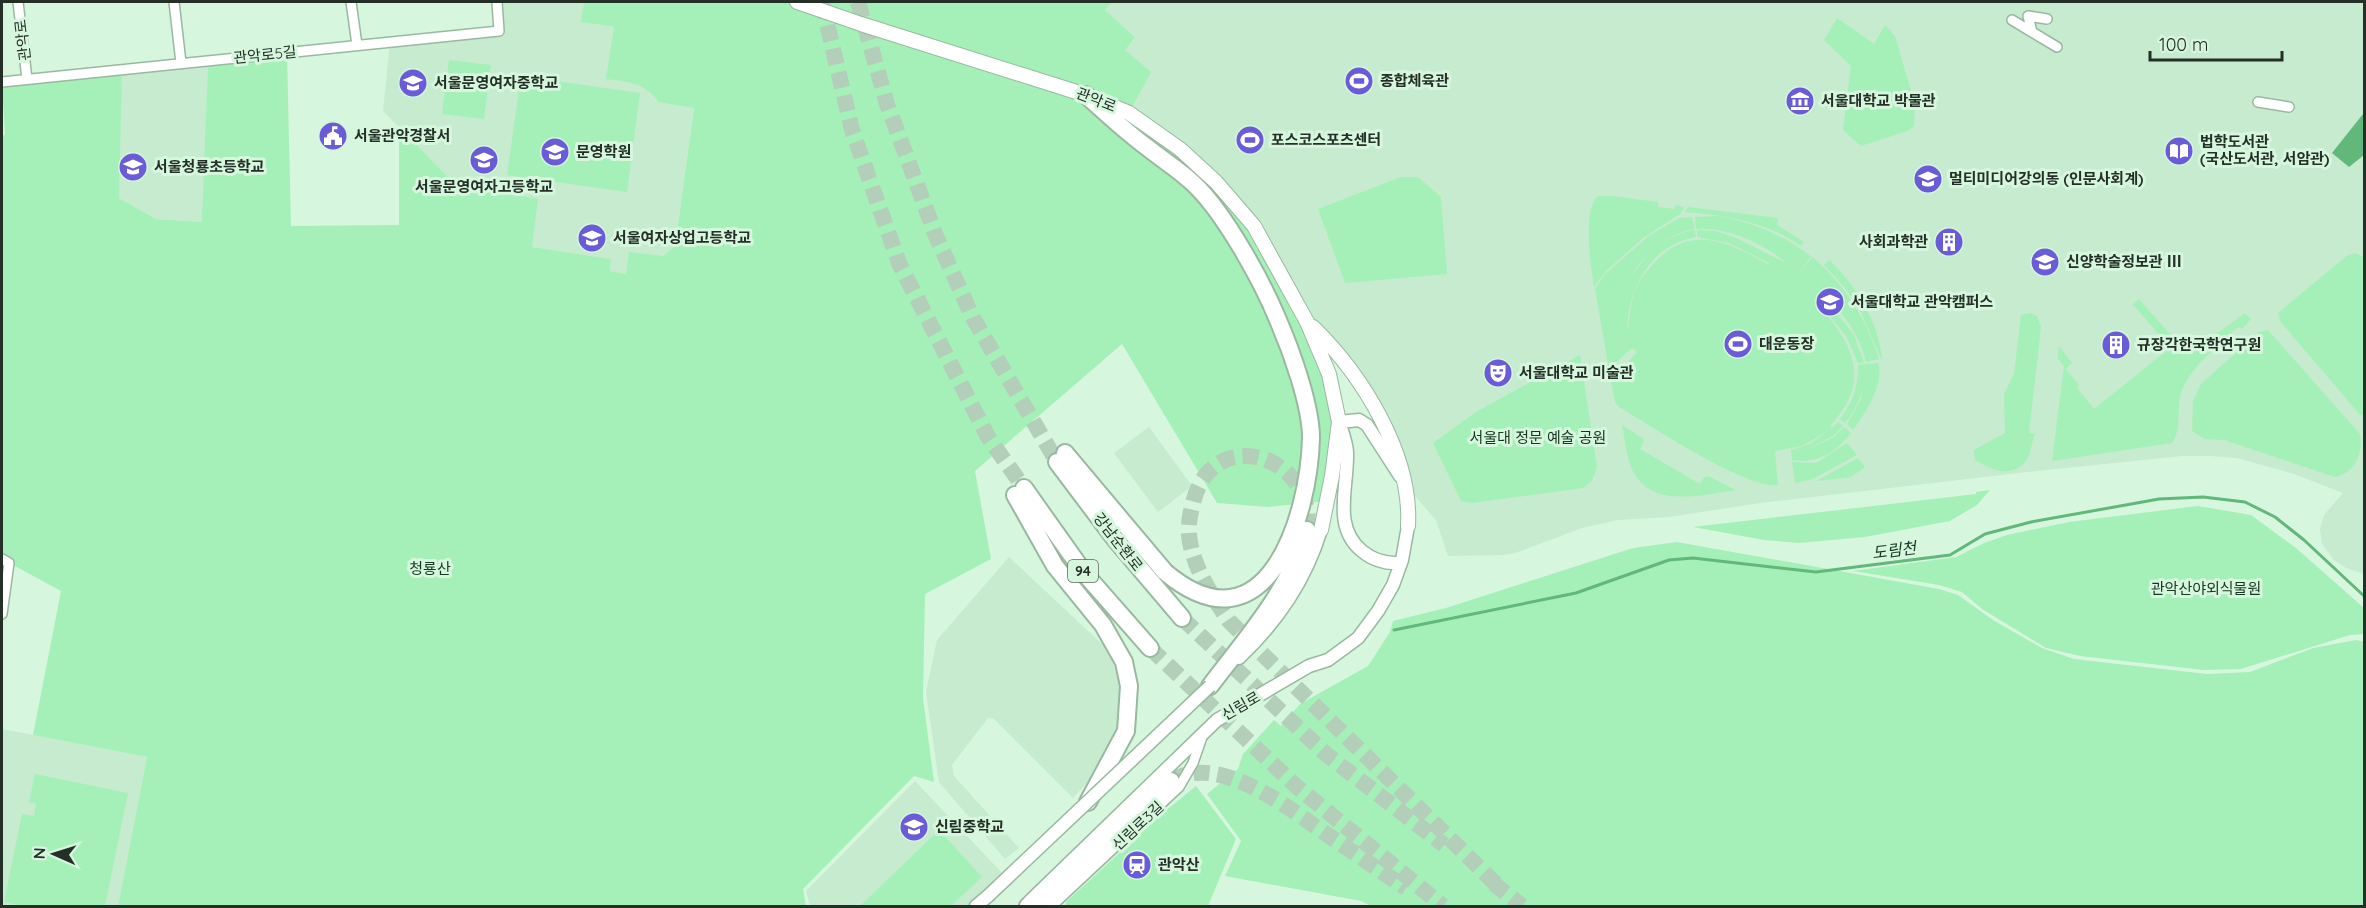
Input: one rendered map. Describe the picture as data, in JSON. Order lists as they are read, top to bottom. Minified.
{"streets":{"highway":["강남순환로","94"],"main road":["관악로","신림로"],"street":["관악로5길","신림로3길"]},"crossings":[["관악로","관악로5길"],["관악로","강남순환로"],["관악로","신림로"],["94","신림로"],["신림로","신림로3길"]],"water":["도림천"],"parks":["서울대 정문 예술 공원","청룡산","관악산야외식물원"],"places":{"sports":["종합체육관","포스코스포츠센터","대운동장"],"school or university":["서울문영여자중학교","문영학원","서울문영여자고등학교","서울청룡초등학교","멀티미디어강의동 (인문사회계)","서울여자상업고등학교","신양학술정보관 Ⅲ","서울대학교 관악캠퍼스","신림중학교"],"museum":["서울대학교 박물관"],"public building":["서울관악경찰서"],"library":["법학도서관 (국산도서관, 서암관)"],"building":["사회과학관","규장각한국학연구원"],"theatre":["서울대학교 미술관"],"station":["관악산"]},"scale_bar":"100 m","north":"left"}
